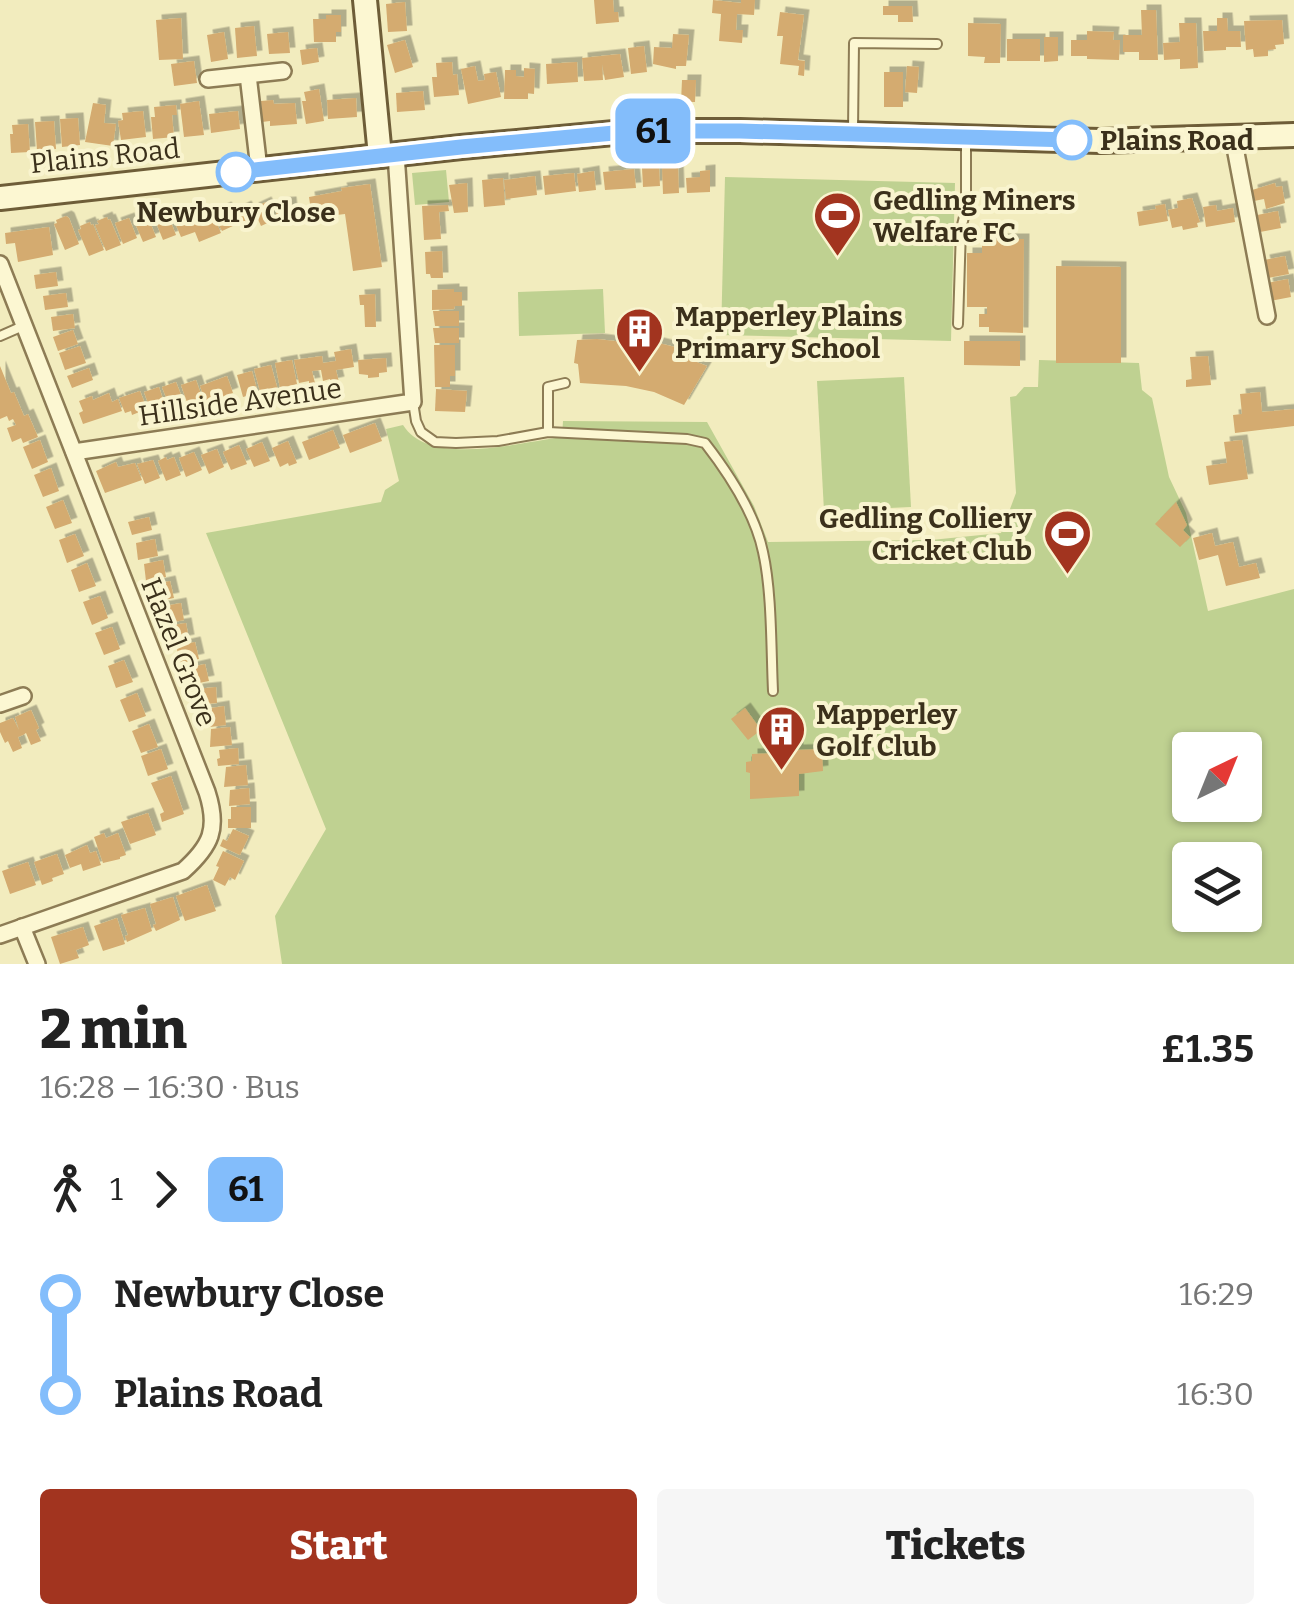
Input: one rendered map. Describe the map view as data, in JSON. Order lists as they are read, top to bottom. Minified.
{"streets":{"main road":["Plains Road"],"street":["Hillside Avenue","Hazel Grove"]},"crossings":[["Hillside Avenue","Hazel Grove"]],"places":{"other":["Plains Road","Newbury Close"],"sports":["Gedling Miners Welfare FC","Gedling Colliery Cricket Club"],"building":["Mapperley Plains Primary School","Mapperley Golf Club"]},"lines":["bus line 61"],"north":"top right","page":{"on_map":"61","heading":["2 min","16:28 – 16:30 · Bus","£1.35"],"legs":["1","61"],"list":[{"name":"Newbury Close","value":"16:29"},{"name":"Plains Road","value":"16:30"}],"buttons":["Start","Tickets"]}}
